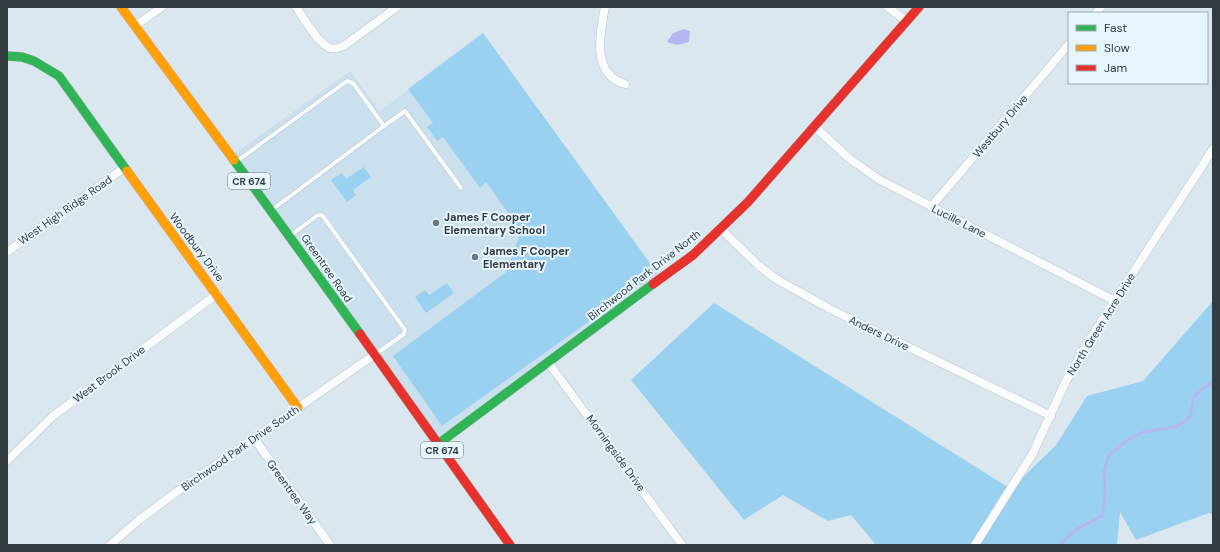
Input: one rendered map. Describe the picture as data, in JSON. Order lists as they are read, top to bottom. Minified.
{"streets":{"street":["Westbury Drive","CR 674","West High Ridge Road","Lucille Lane","Woodbury Drive","Greentree Road","Birchwood Park Drive North","North Green Acre Drive","Anders Drive","West Brook Drive","Birchwood Park Drive South","Morningside Drive","Greentree Way"]},"crossings":[["Westbury Drive","Lucille Lane"],["West High Ridge Road","Woodbury Drive"],["Lucille Lane","Birchwood Park Drive North"],["Lucille Lane","North Green Acre Drive"],["Woodbury Drive","West Brook Drive"],["Woodbury Drive","Birchwood Park Drive South"],["Greentree Road","Birchwood Park Drive North"],["Greentree Road","Birchwood Park Drive South"],["Birchwood Park Drive North","Anders Drive"],["Birchwood Park Drive North","Morningside Drive"],["North Green Acre Drive","Anders Drive"],["Birchwood Park Drive South","Greentree Way"]],"places":["James F Cooper Elementary School","James F Cooper Elementary"],"legend":["Fast","Slow","Jam"]}
